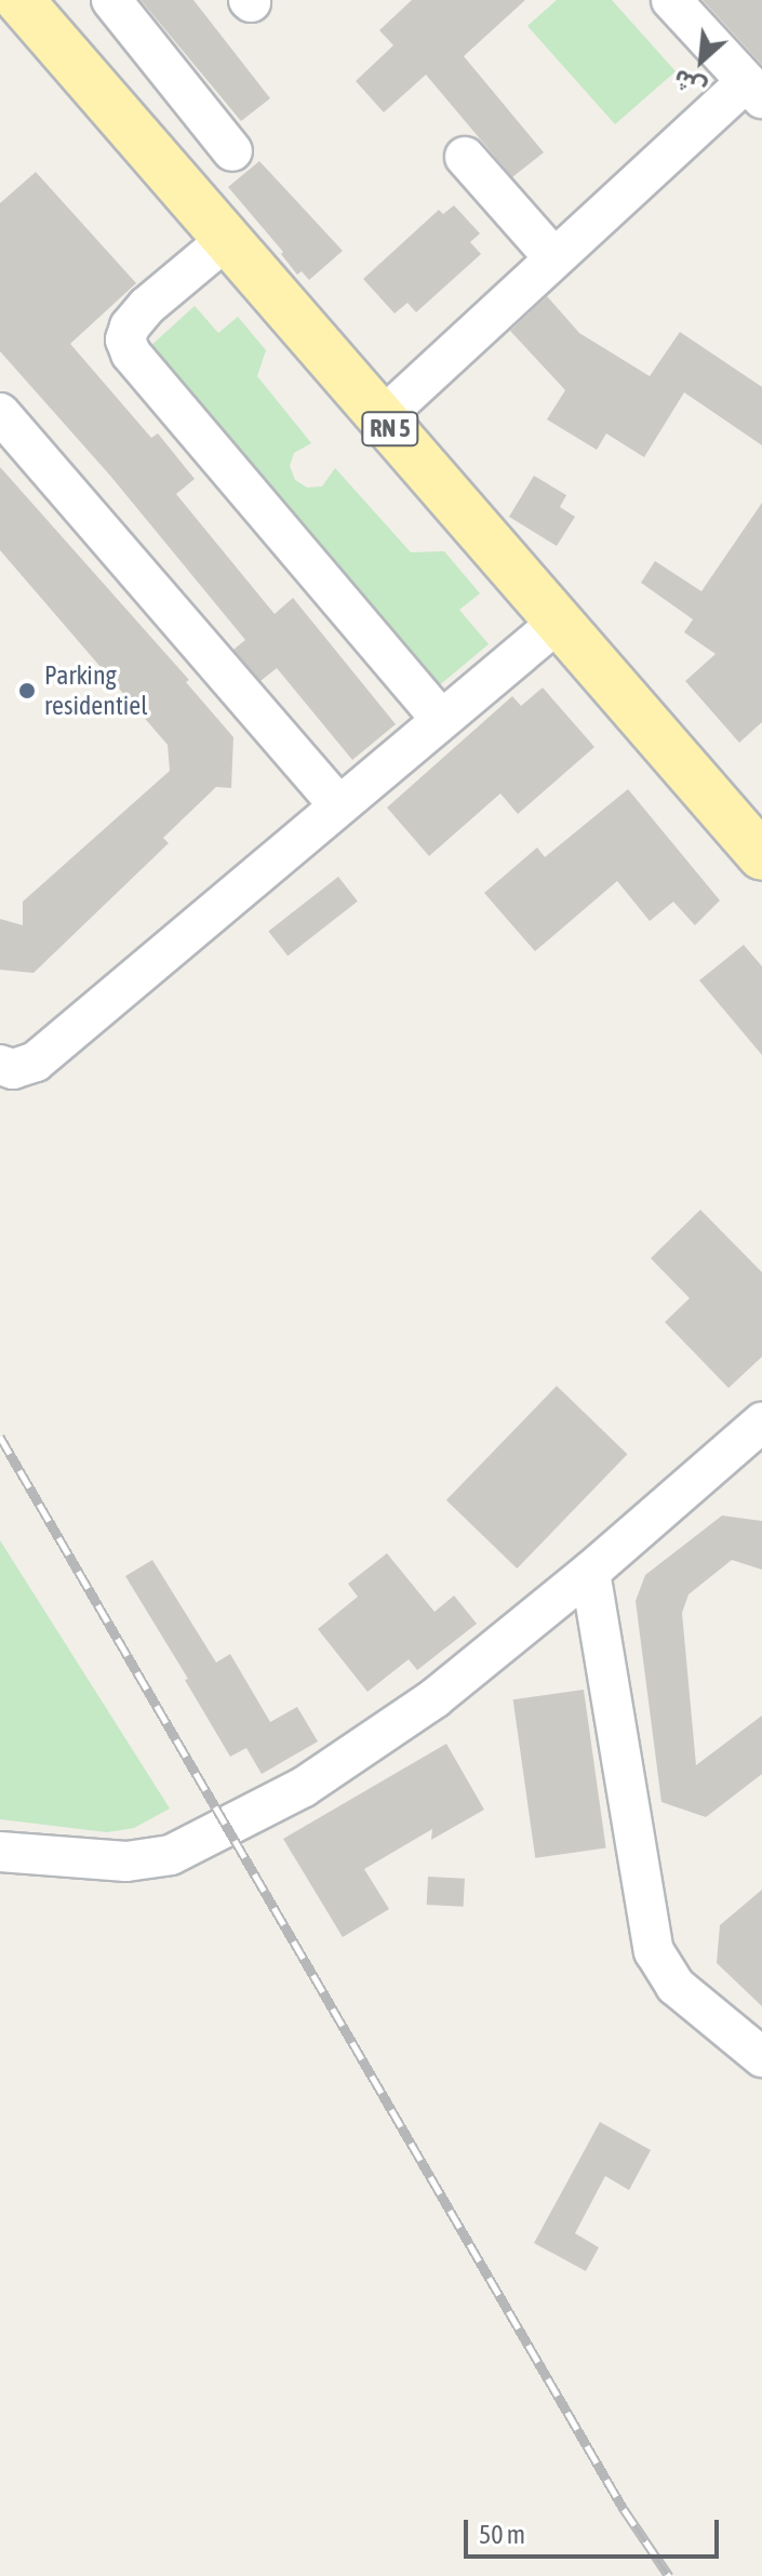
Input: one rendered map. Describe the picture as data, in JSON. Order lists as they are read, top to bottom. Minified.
{"streets":{"main road":["RN 5"]},"places":["Parking residentiel"],"scale_bar":"50 m","north":"bottom left"}
